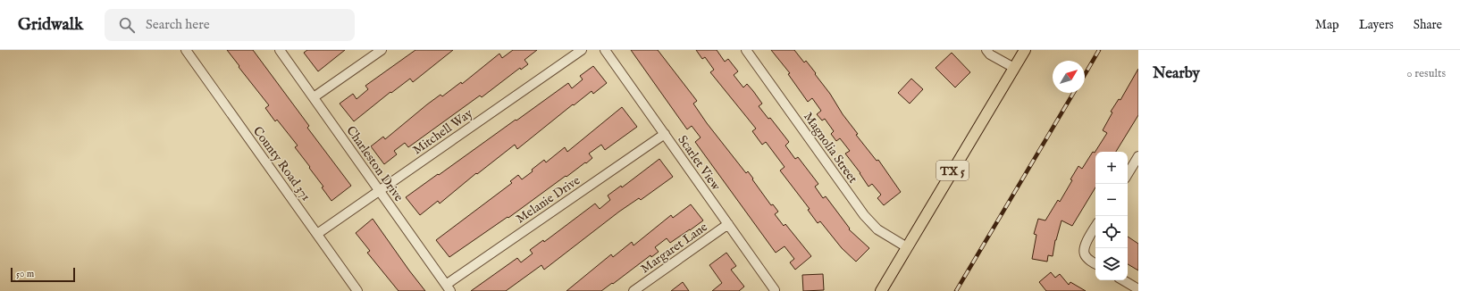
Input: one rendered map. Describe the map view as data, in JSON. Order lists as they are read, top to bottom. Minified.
{"streets":{"main road":["TX 5"],"street":["Mitchell Way","Magnolia Street","Scarlet View","County Road 371","Charleston Drive","Melanie Drive","Margaret Lane"]},"crossings":[["Mitchell Way","County Road 371"],["Mitchell Way","Charleston Drive"],["Magnolia Street","TX 5"],["Scarlet View","Melanie Drive"],["Scarlet View","Margaret Lane"],["Charleston Drive","Melanie Drive"]],"scale_bar":"50 m","north":"top right","page":{"header":"Gridwalk","search":"Search here","nav":["Map","Layers","Share"],"heading":["Nearby","0 results"],"map_buttons":["+","−"],"scale":"50 m"}}
